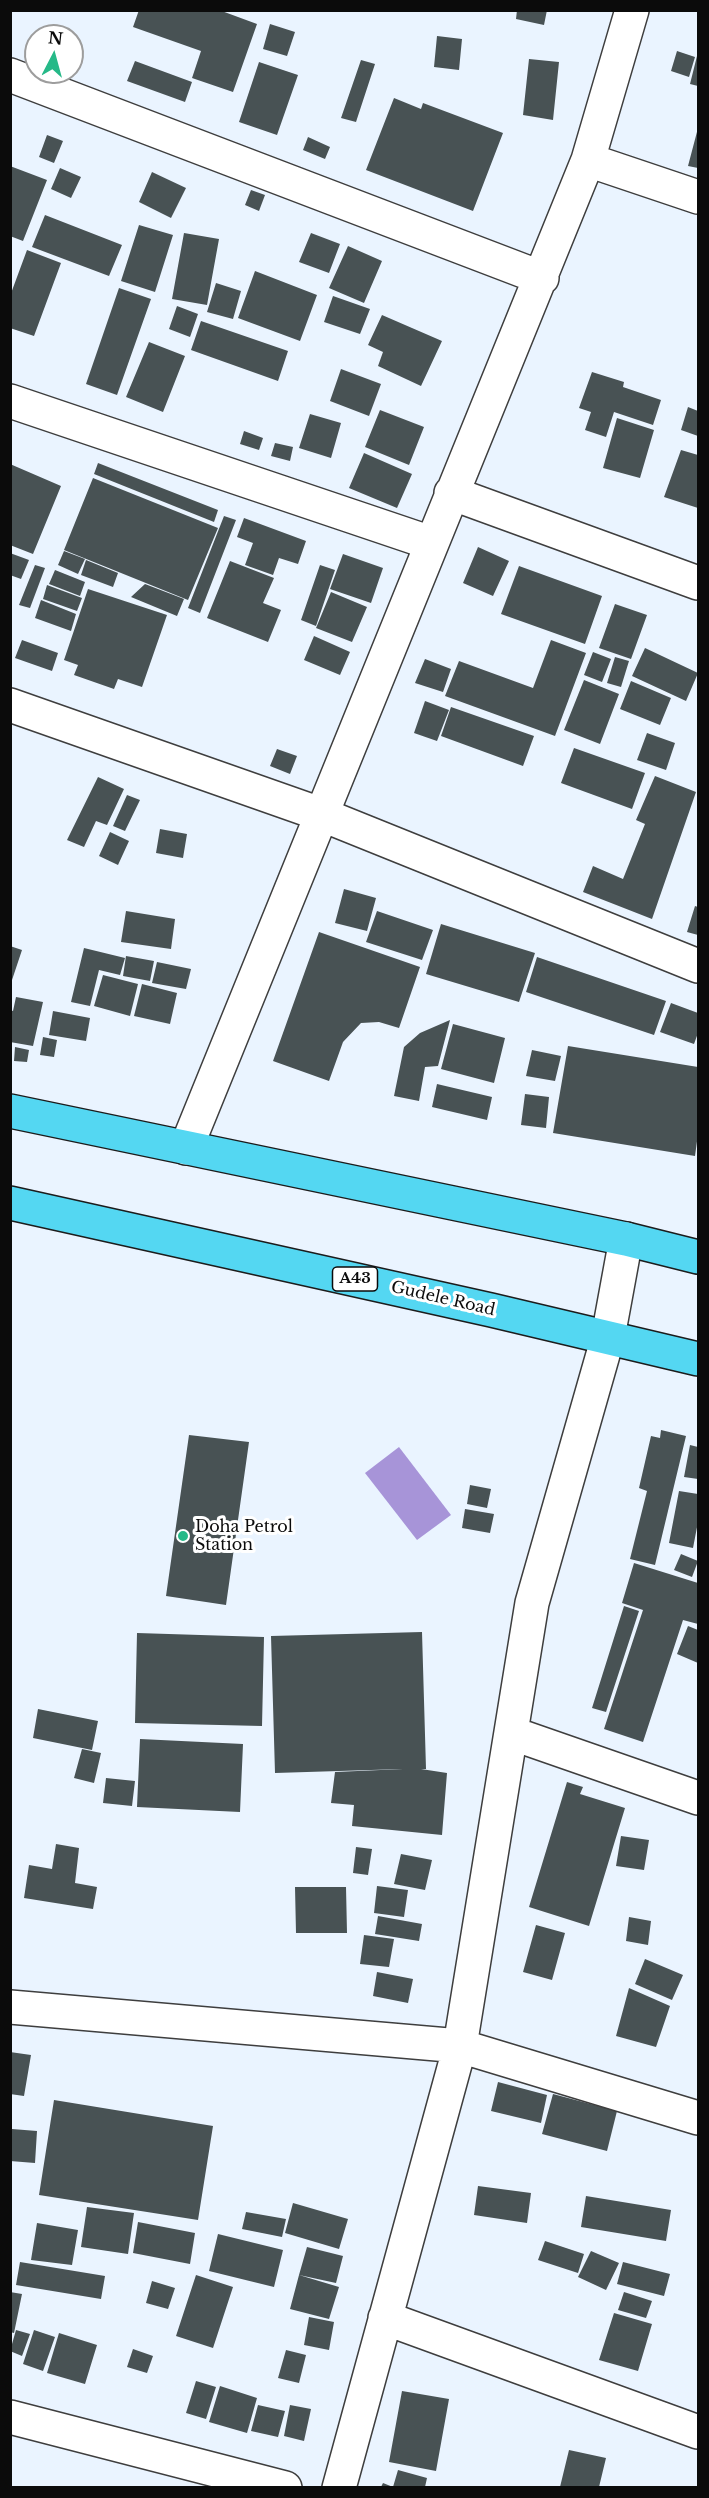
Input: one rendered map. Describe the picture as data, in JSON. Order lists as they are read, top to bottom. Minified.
{"streets":{"highway":["A43","Gudele Road"]},"places":["Doha Petrol Station"],"north":"top"}
